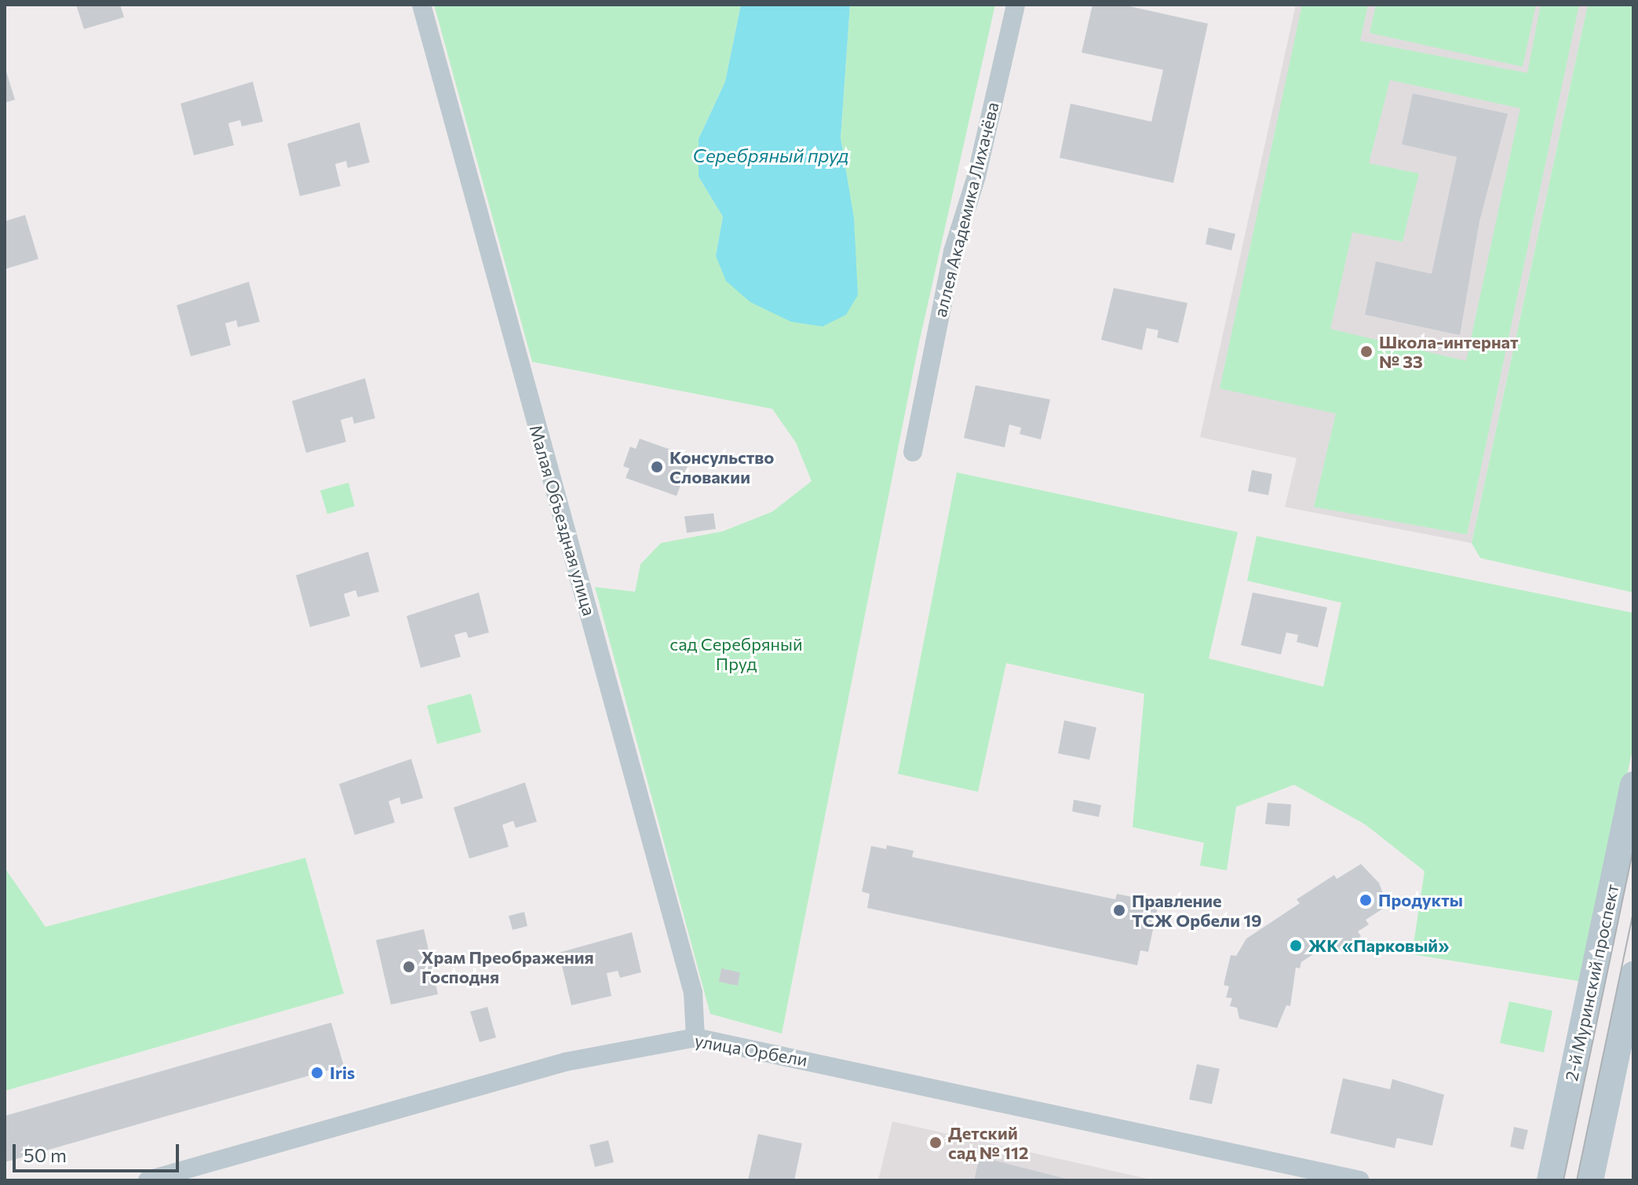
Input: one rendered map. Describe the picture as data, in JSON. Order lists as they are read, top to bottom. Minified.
{"streets":{"main road":["2-й Муринский проспект"],"street":["аллея Академика Лихачёва","Малая Объездная улица","улица Орбели"]},"crossings":[["Малая Объездная улица","улица Орбели"]],"water":["Серебряный пруд"],"parks":["сад Серебряный Пруд"],"places":["Школа-интернат № 33","Консульство Словакии","Продукты","Правление ТСЖ Орбели 19","ЖК «Парковый»","Храм Преображения Господня","Iris","Детский сад № 112"],"scale_bar":"50 m"}
